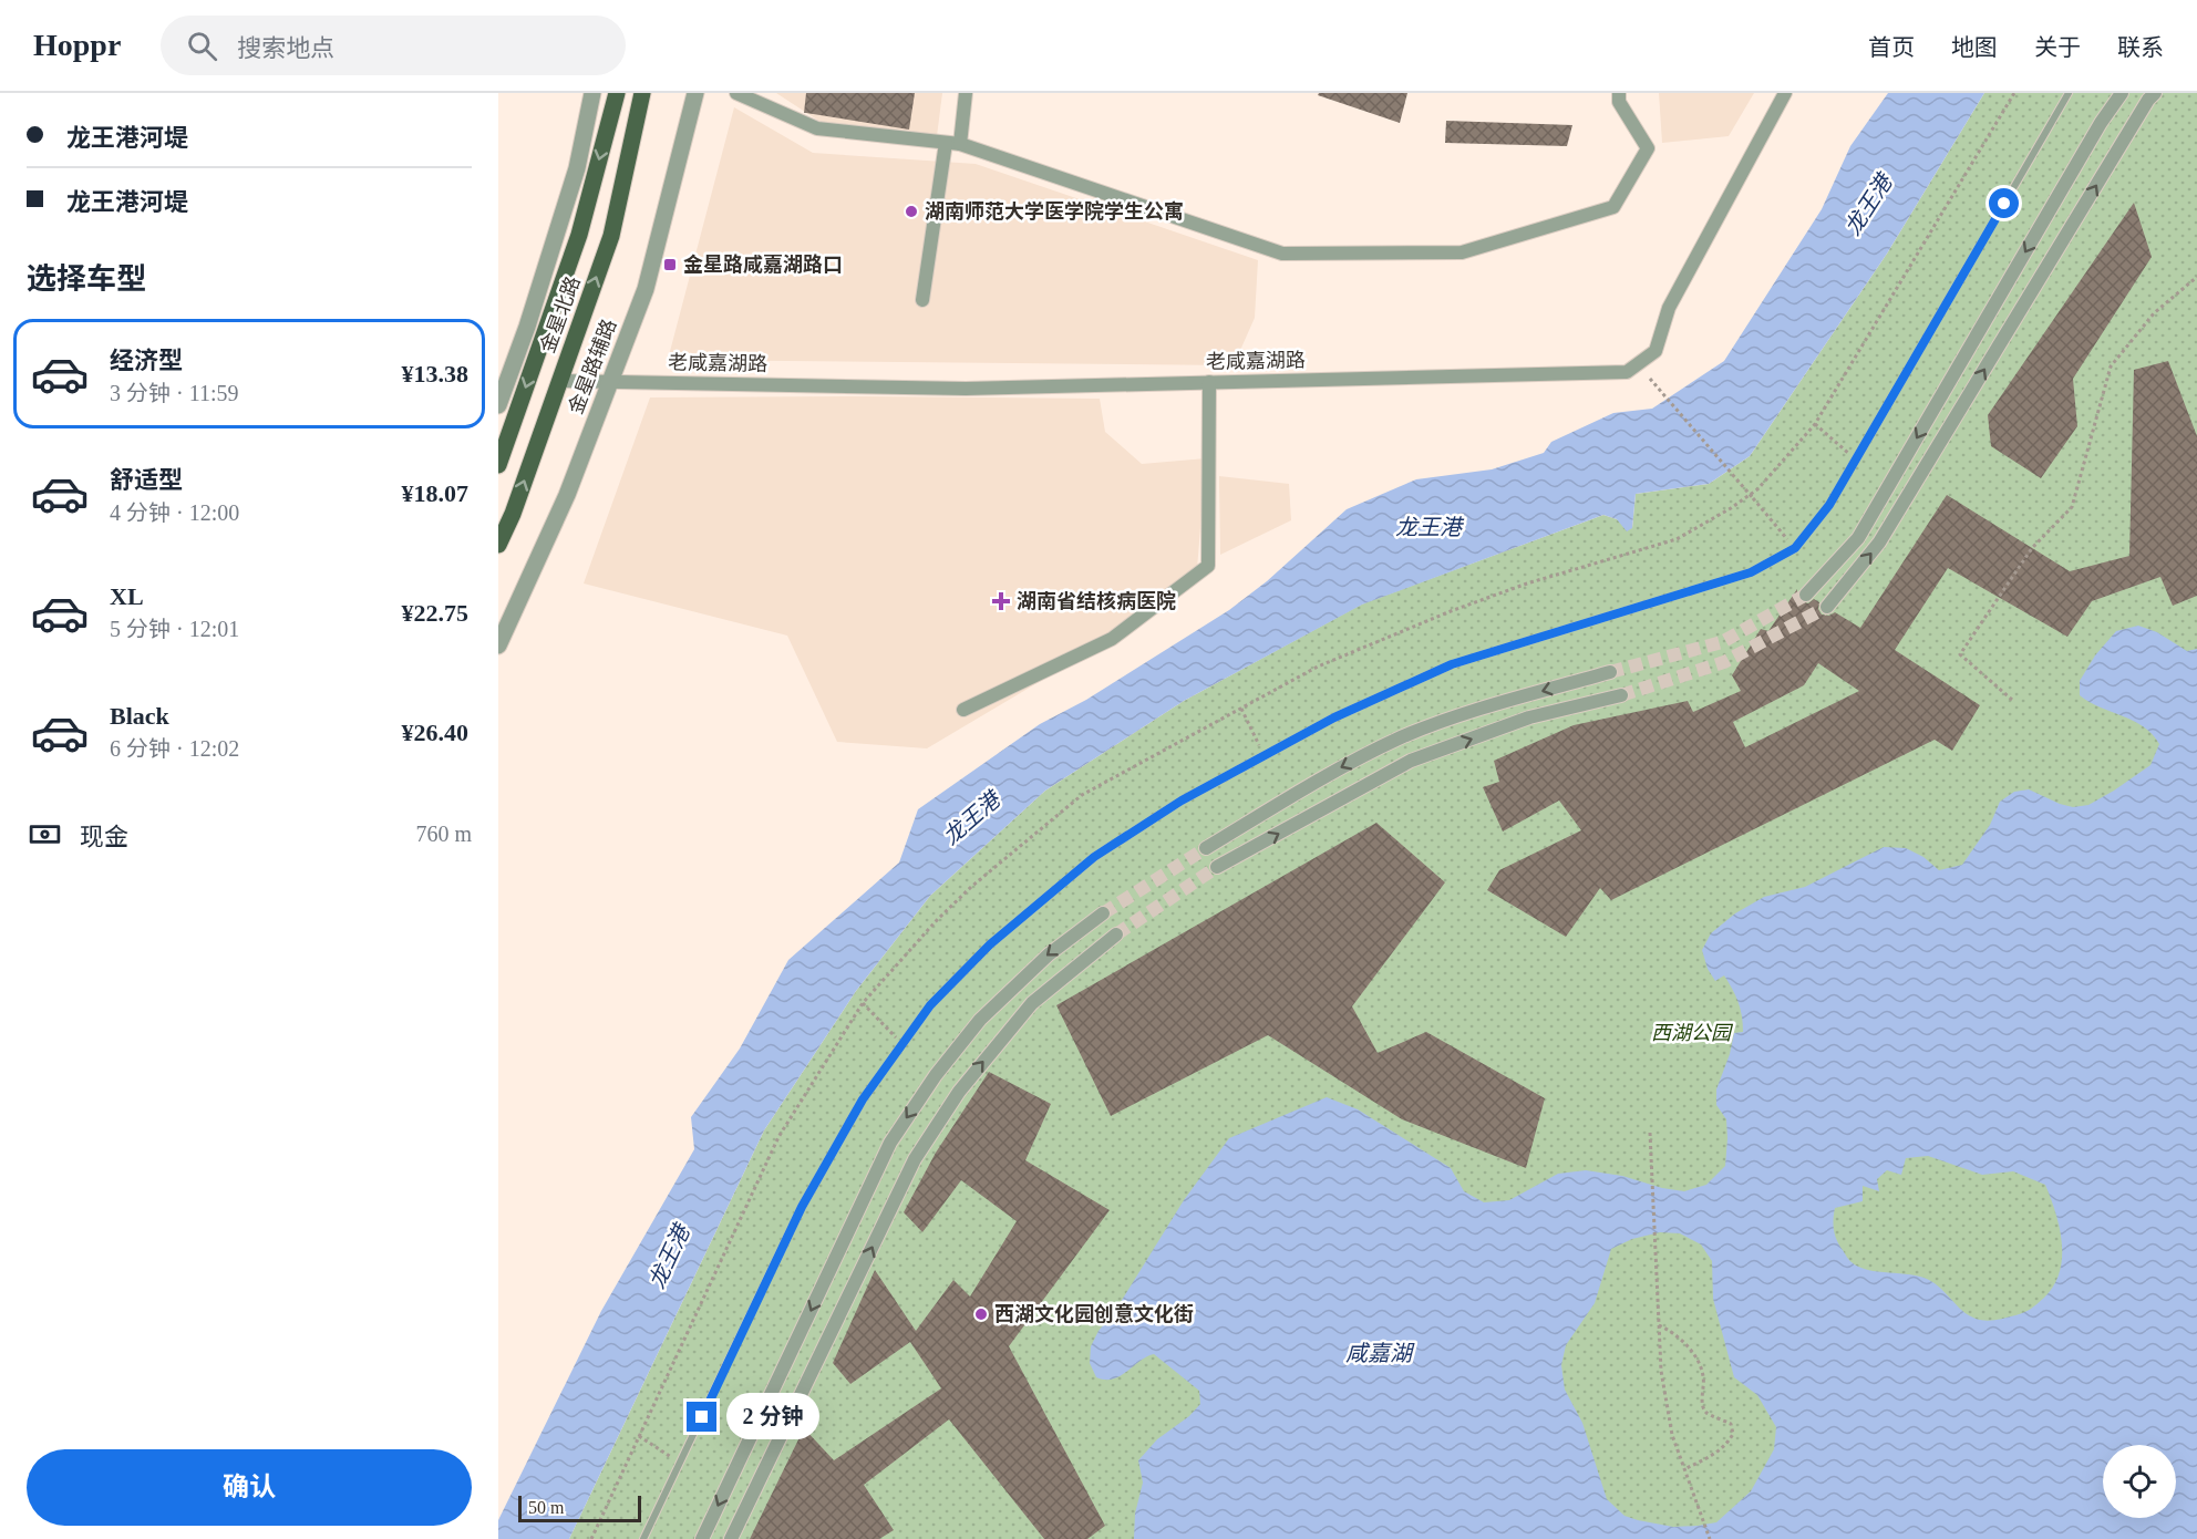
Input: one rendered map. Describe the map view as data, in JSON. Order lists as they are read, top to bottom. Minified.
{"streets":{"main road":["金星北路"],"street":["老咸嘉湖路","金星路辅路"]},"crossings":[["金星北路","老咸嘉湖路"]],"water":["龙王港","咸嘉湖"],"parks":["西湖公园"],"places":{"other":["湖南师范大学医学院学生公寓","西湖文化园创意文化街"],"transit":["金星路咸嘉湖路口"],"health":["湖南省结核病医院"]},"scale_bar":"50 m","page":{"header":"Hoppr","search":"搜索地点","nav":["首页","地图","关于","联系"],"banner":["龙王港河堤","龙王港河堤"],"heading":"选择车型","list":[{"name":"经济型","note":"3 分钟 · 11:59","value":"¥13.38"},{"name":"舒适型","note":"4 分钟 · 12:00","value":"¥18.07"},{"name":"XL","note":"5 分钟 · 12:01","value":"¥22.75"},{"name":"Black","note":"6 分钟 · 12:02","value":"¥26.40"}],"pay":["现金","760 m"],"bubble":"2 分钟","buttons":"确认","scale":"50 m"}}
